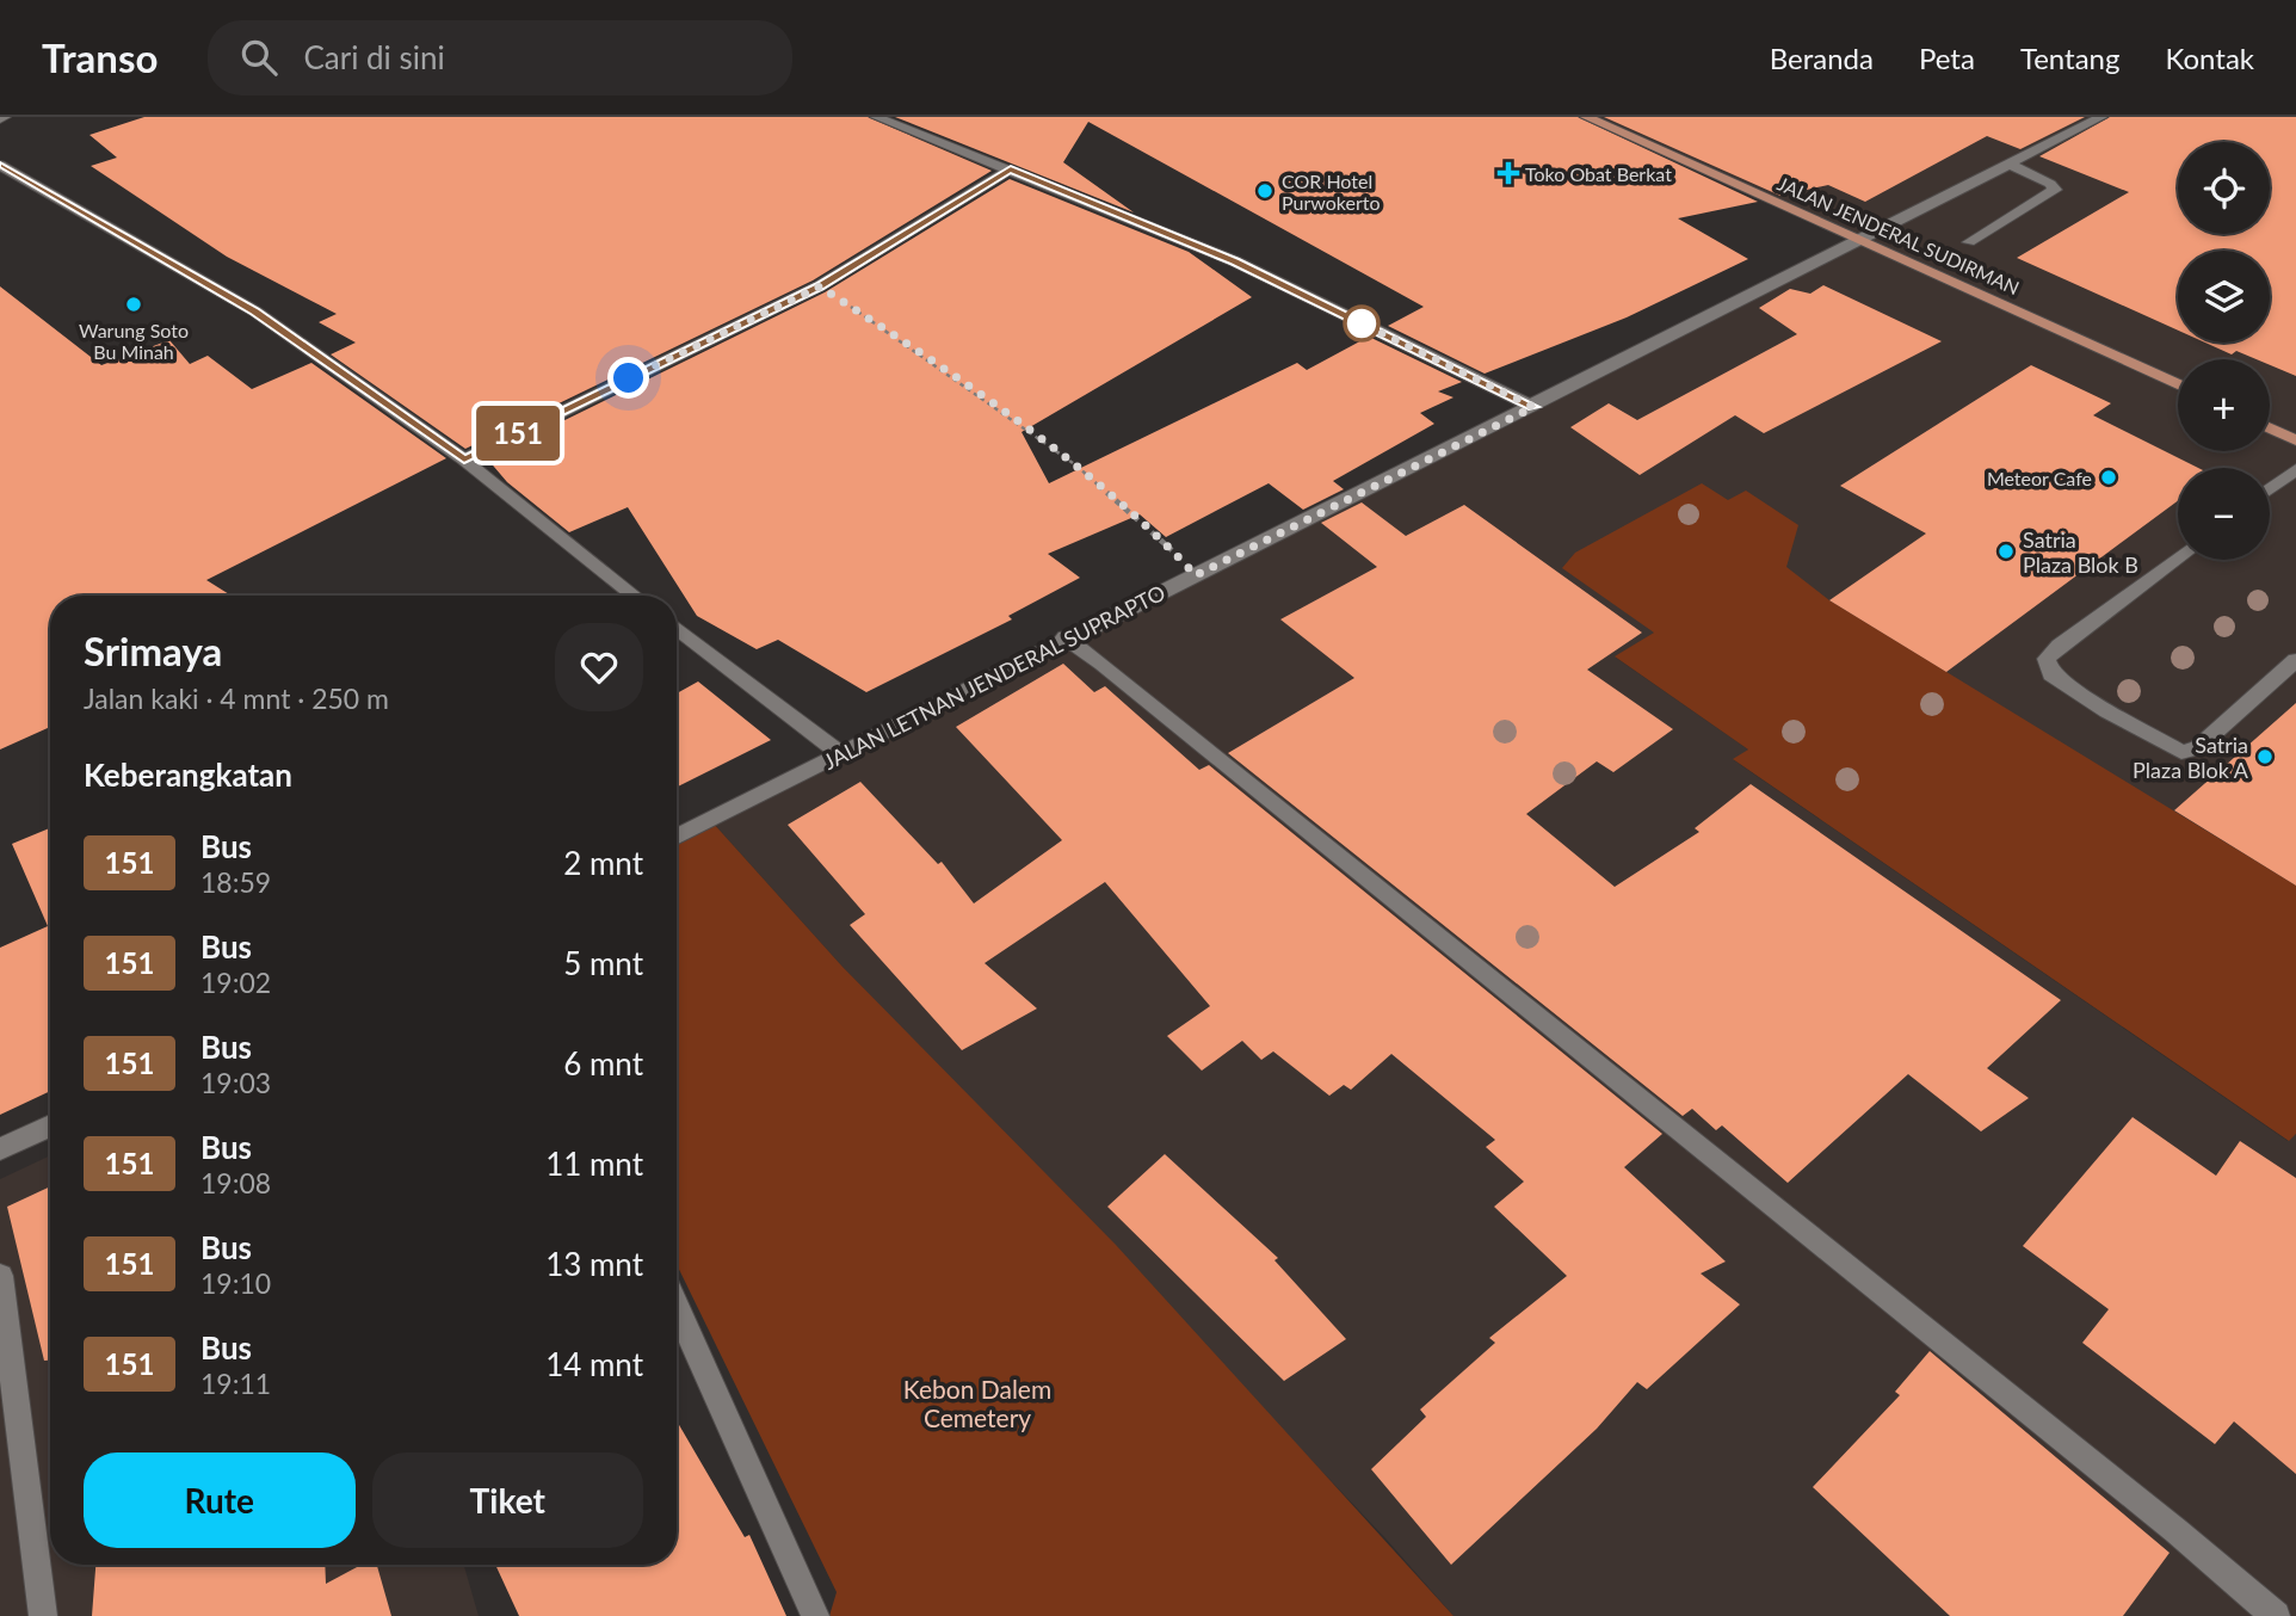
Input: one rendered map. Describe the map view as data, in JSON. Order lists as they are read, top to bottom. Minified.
{"streets":{"main road":["JALAN JENDERAL SUDIRMAN"],"street":["JALAN LETNAN JENDERAL SUPRAPTO"]},"crossings":[["JALAN JENDERAL SUDIRMAN","JALAN LETNAN JENDERAL SUPRAPTO"]],"parks":["Kebon Dalem Cemetery"],"places":{"health":["Toko Obat Berkat"],"other":["COR Hotel Purwokerto","Warung Soto Bu Minah","Meteor Cafe","Satria Plaza Blok B","Satria Plaza Blok A"]},"lines":["bus line 151"],"page":{"header":"Transo","search":"Cari di sini","nav":["Beranda","Peta","Tentang","Kontak"],"on_map":"151","map_buttons":["+","−"],"heading":[["Srimaya","Jalan kaki · 4 mnt · 250 m"],"Keberangkatan"],"list":[{"mark":"151","name":"Bus","note":"18:59","value":"2 mnt"},{"mark":"151","name":"Bus","note":"19:02","value":"5 mnt"},{"mark":"151","name":"Bus","note":"19:03","value":"6 mnt"},{"mark":"151","name":"Bus","note":"19:08","value":"11 mnt"},{"mark":"151","name":"Bus","note":"19:10","value":"13 mnt"},{"mark":"151","name":"Bus","note":"19:11","value":"14 mnt"}],"buttons":["Rute","Tiket"]}}
